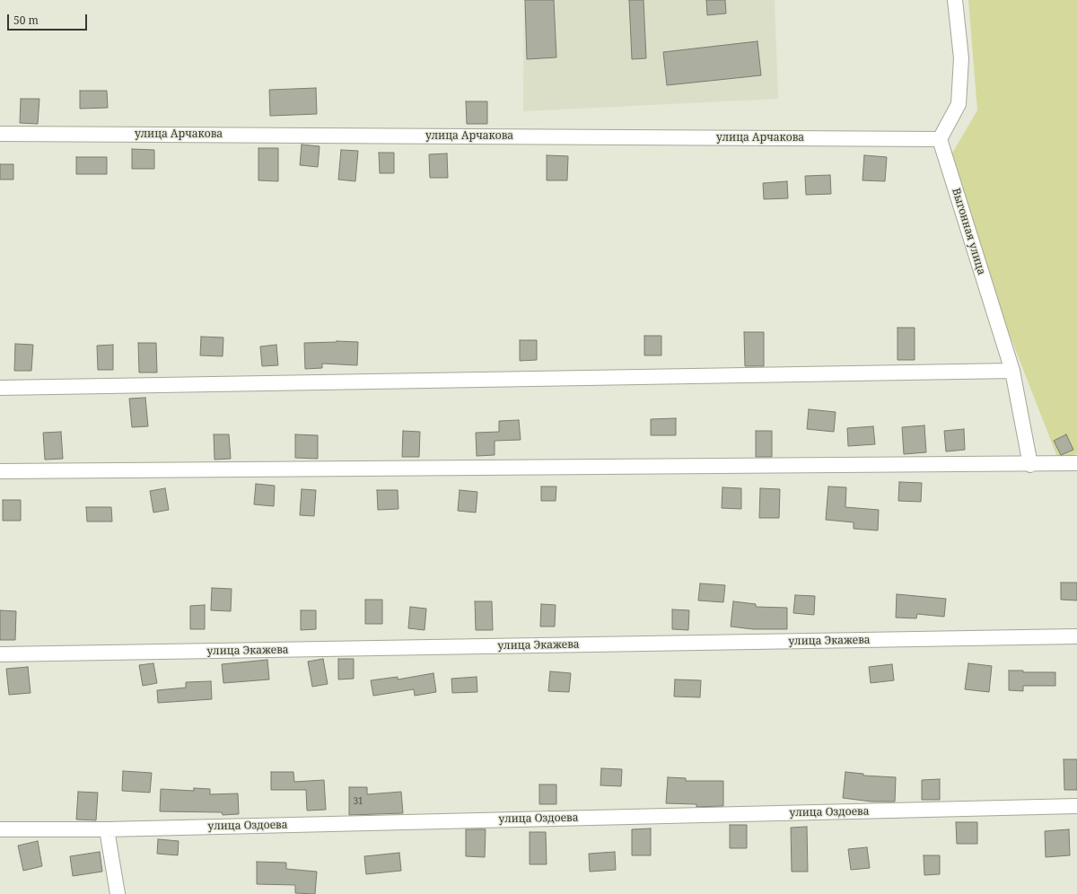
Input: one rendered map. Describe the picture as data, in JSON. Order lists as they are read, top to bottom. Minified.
{"streets":{"street":["улица Арчакова","Выгонная улица","улица Экажева","улица Оздоева"]},"crossings":[["улица Арчакова","Выгонная улица"]],"house_numbers":["31"],"scale_bar":"50 m"}
